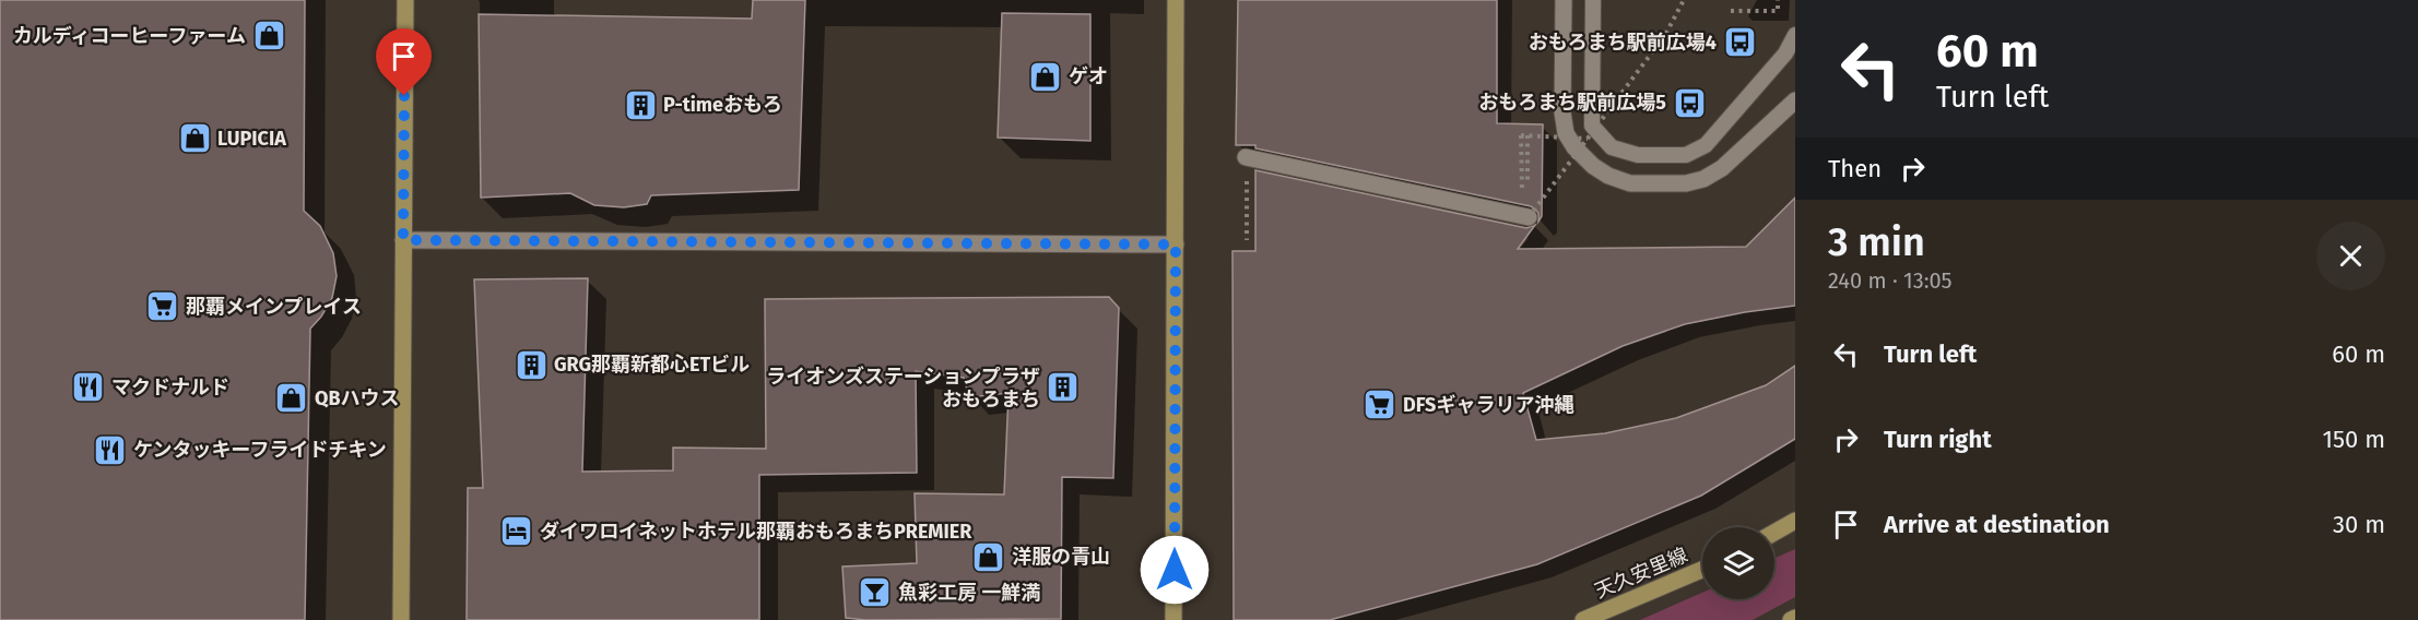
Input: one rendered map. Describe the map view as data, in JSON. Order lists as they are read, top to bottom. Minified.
{"streets":{"street":["天久安里線"]},"places":{"shop":["カルディコーヒーファーム","ゲオ","LUPICIA","QBハウス","洋服の青山"],"bus stop":["おもろまち駅前広場4","おもろまち駅前広場5"],"building":["P-timeおもろ","GRG那覇新都心ETビル","ライオンズステーションプラザ おもろまち"],"supermarket":["那覇メインプレイス","DFSギャラリア沖縄"],"restaurant":["マクドナルド","ケンタッキーフライドチキン"],"hotel":["ダイワロイネットホテル那覇おもろまちPREMIER"],"bar":["魚彩工房 一鮮満"]},"page":{"turn":["60 m","Turn left"],"then":"Then","heading":["3 min","240 m · 13:05"],"list":[{"name":"Turn left","value":"60 m"},{"name":"Turn right","value":"150 m"},{"name":"Arrive at destination","value":"30 m"}]}}
